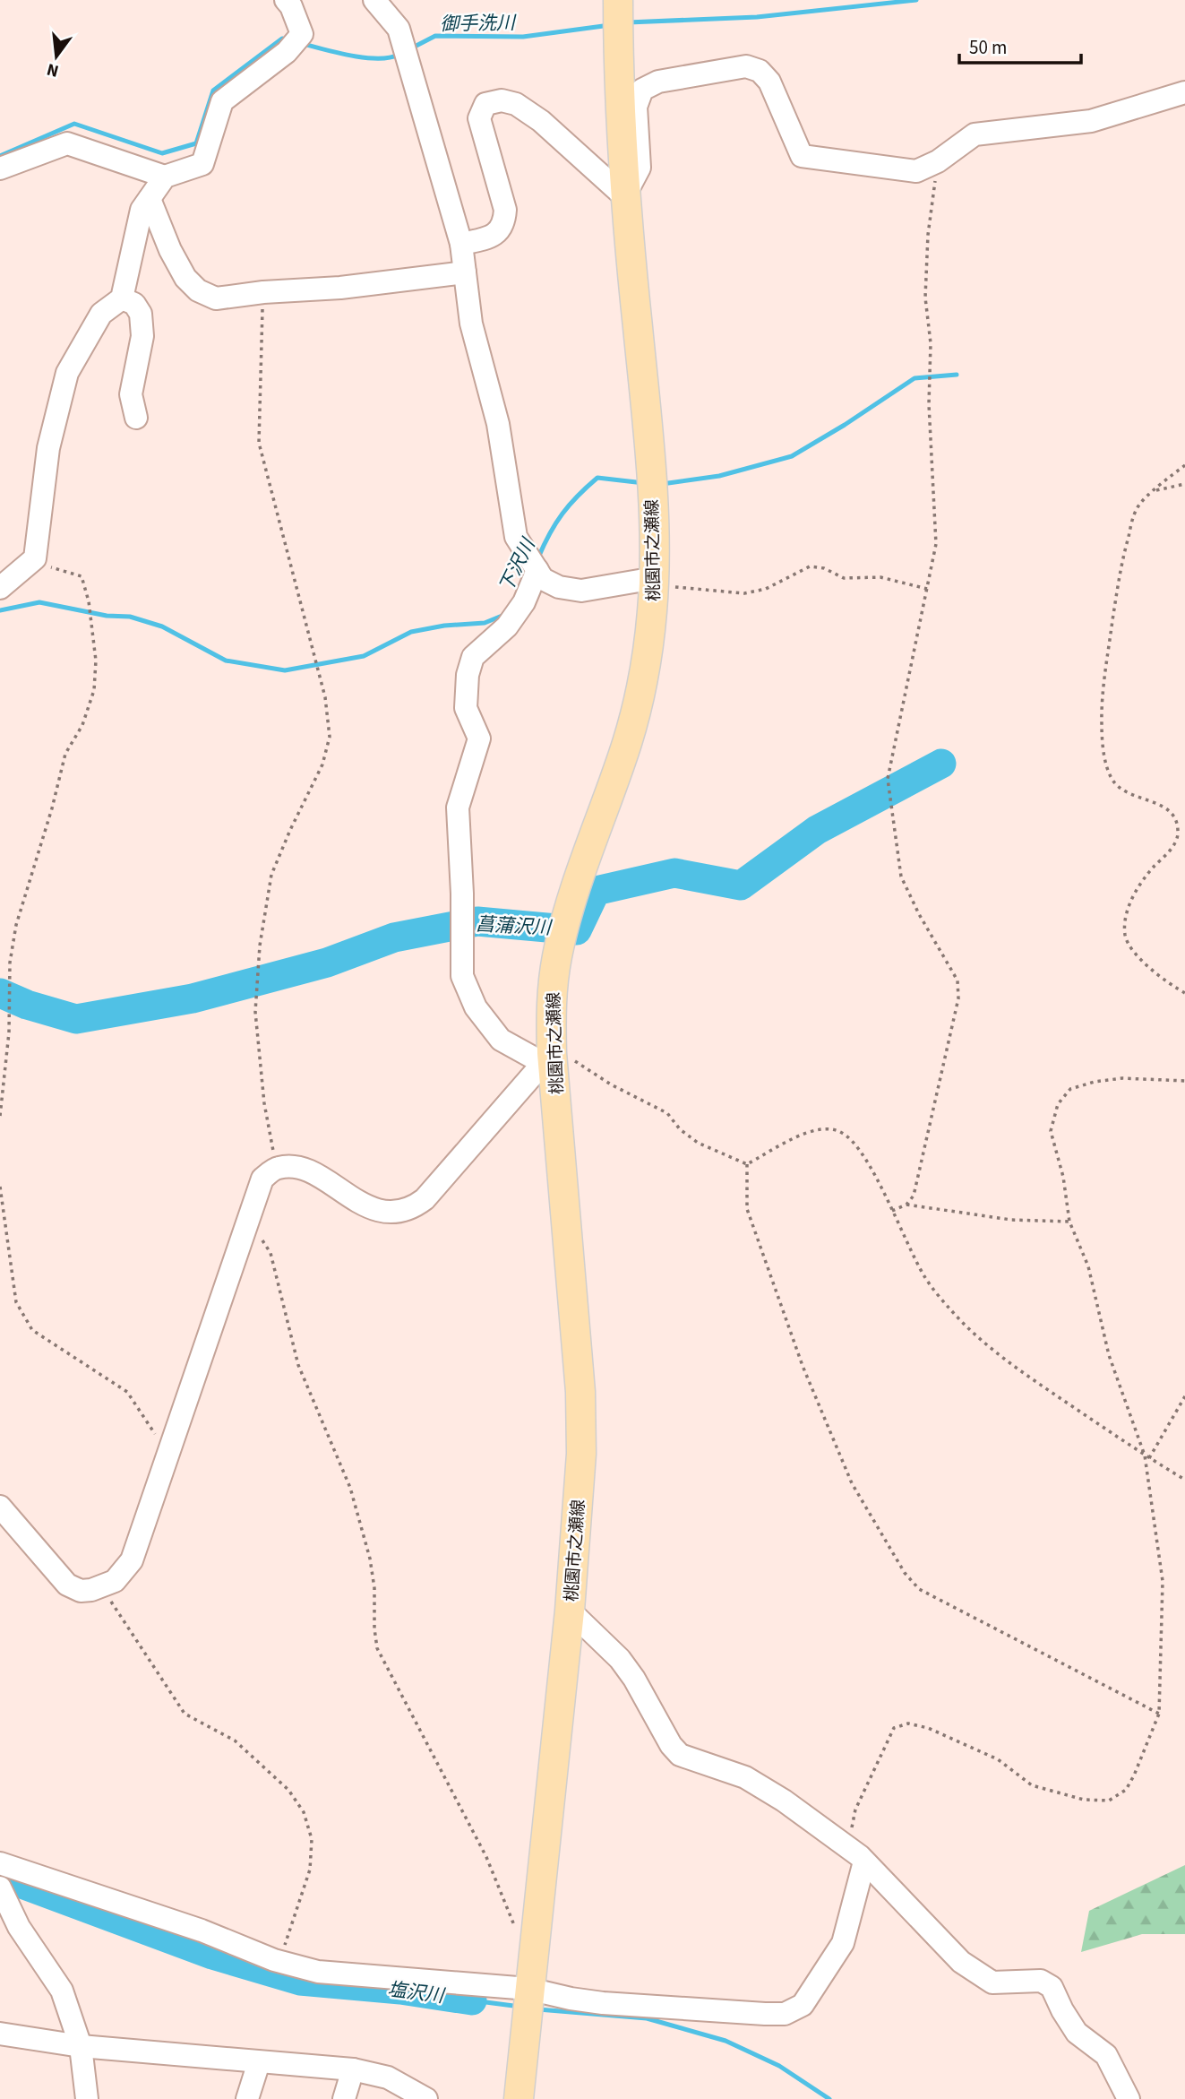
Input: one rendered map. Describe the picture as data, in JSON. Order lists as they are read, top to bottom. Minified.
{"streets":{"main road":["桃園市之瀬線"]},"water":["御手洗川","下沢川","菖蒲沢川","塩沢川"],"scale_bar":"50 m","north":"bottom"}
